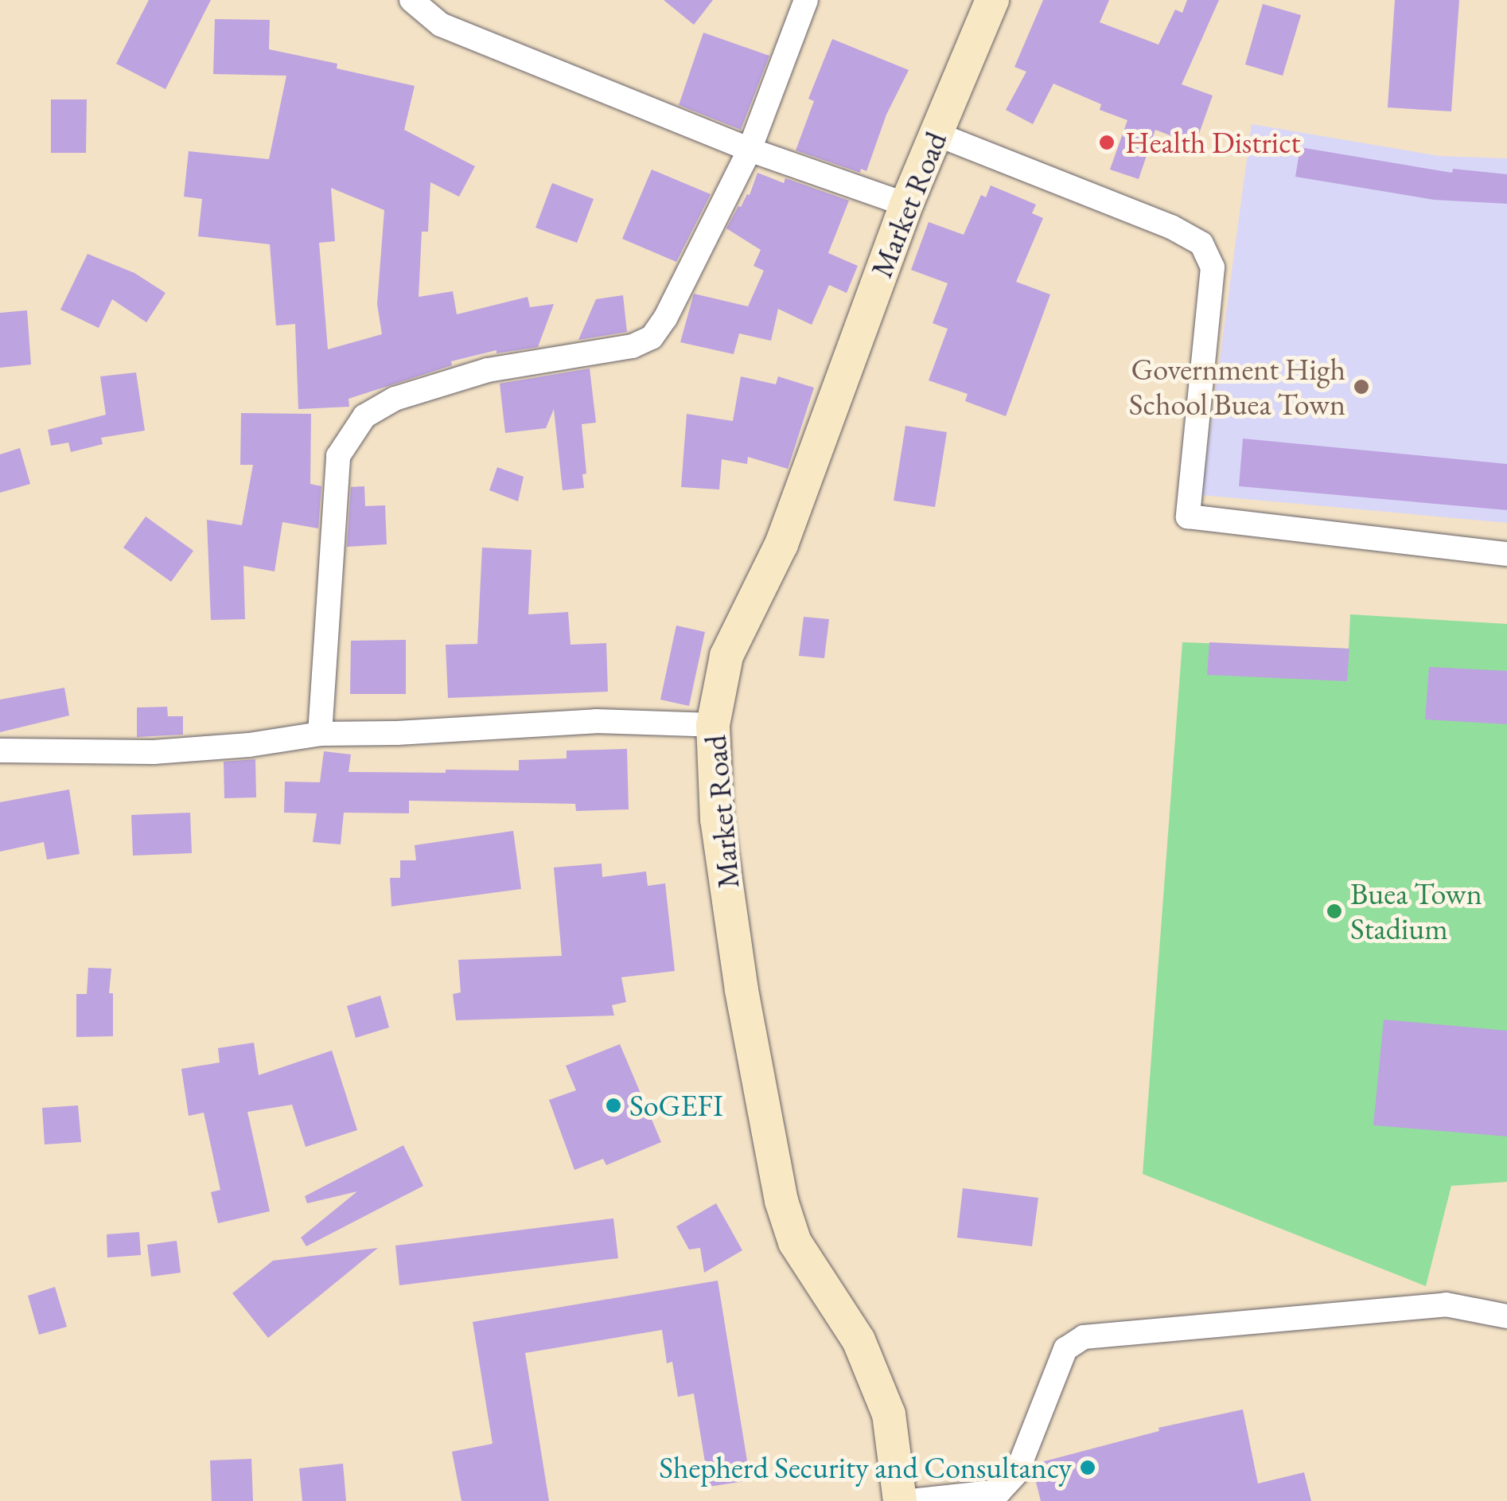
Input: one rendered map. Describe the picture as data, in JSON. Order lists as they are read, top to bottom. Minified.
{"streets":{"main road":["Market Road"]},"places":["Health District","Government High School Buea Town","Buea Town Stadium","SoGEFI","Shepherd Security and Consultancy"]}
